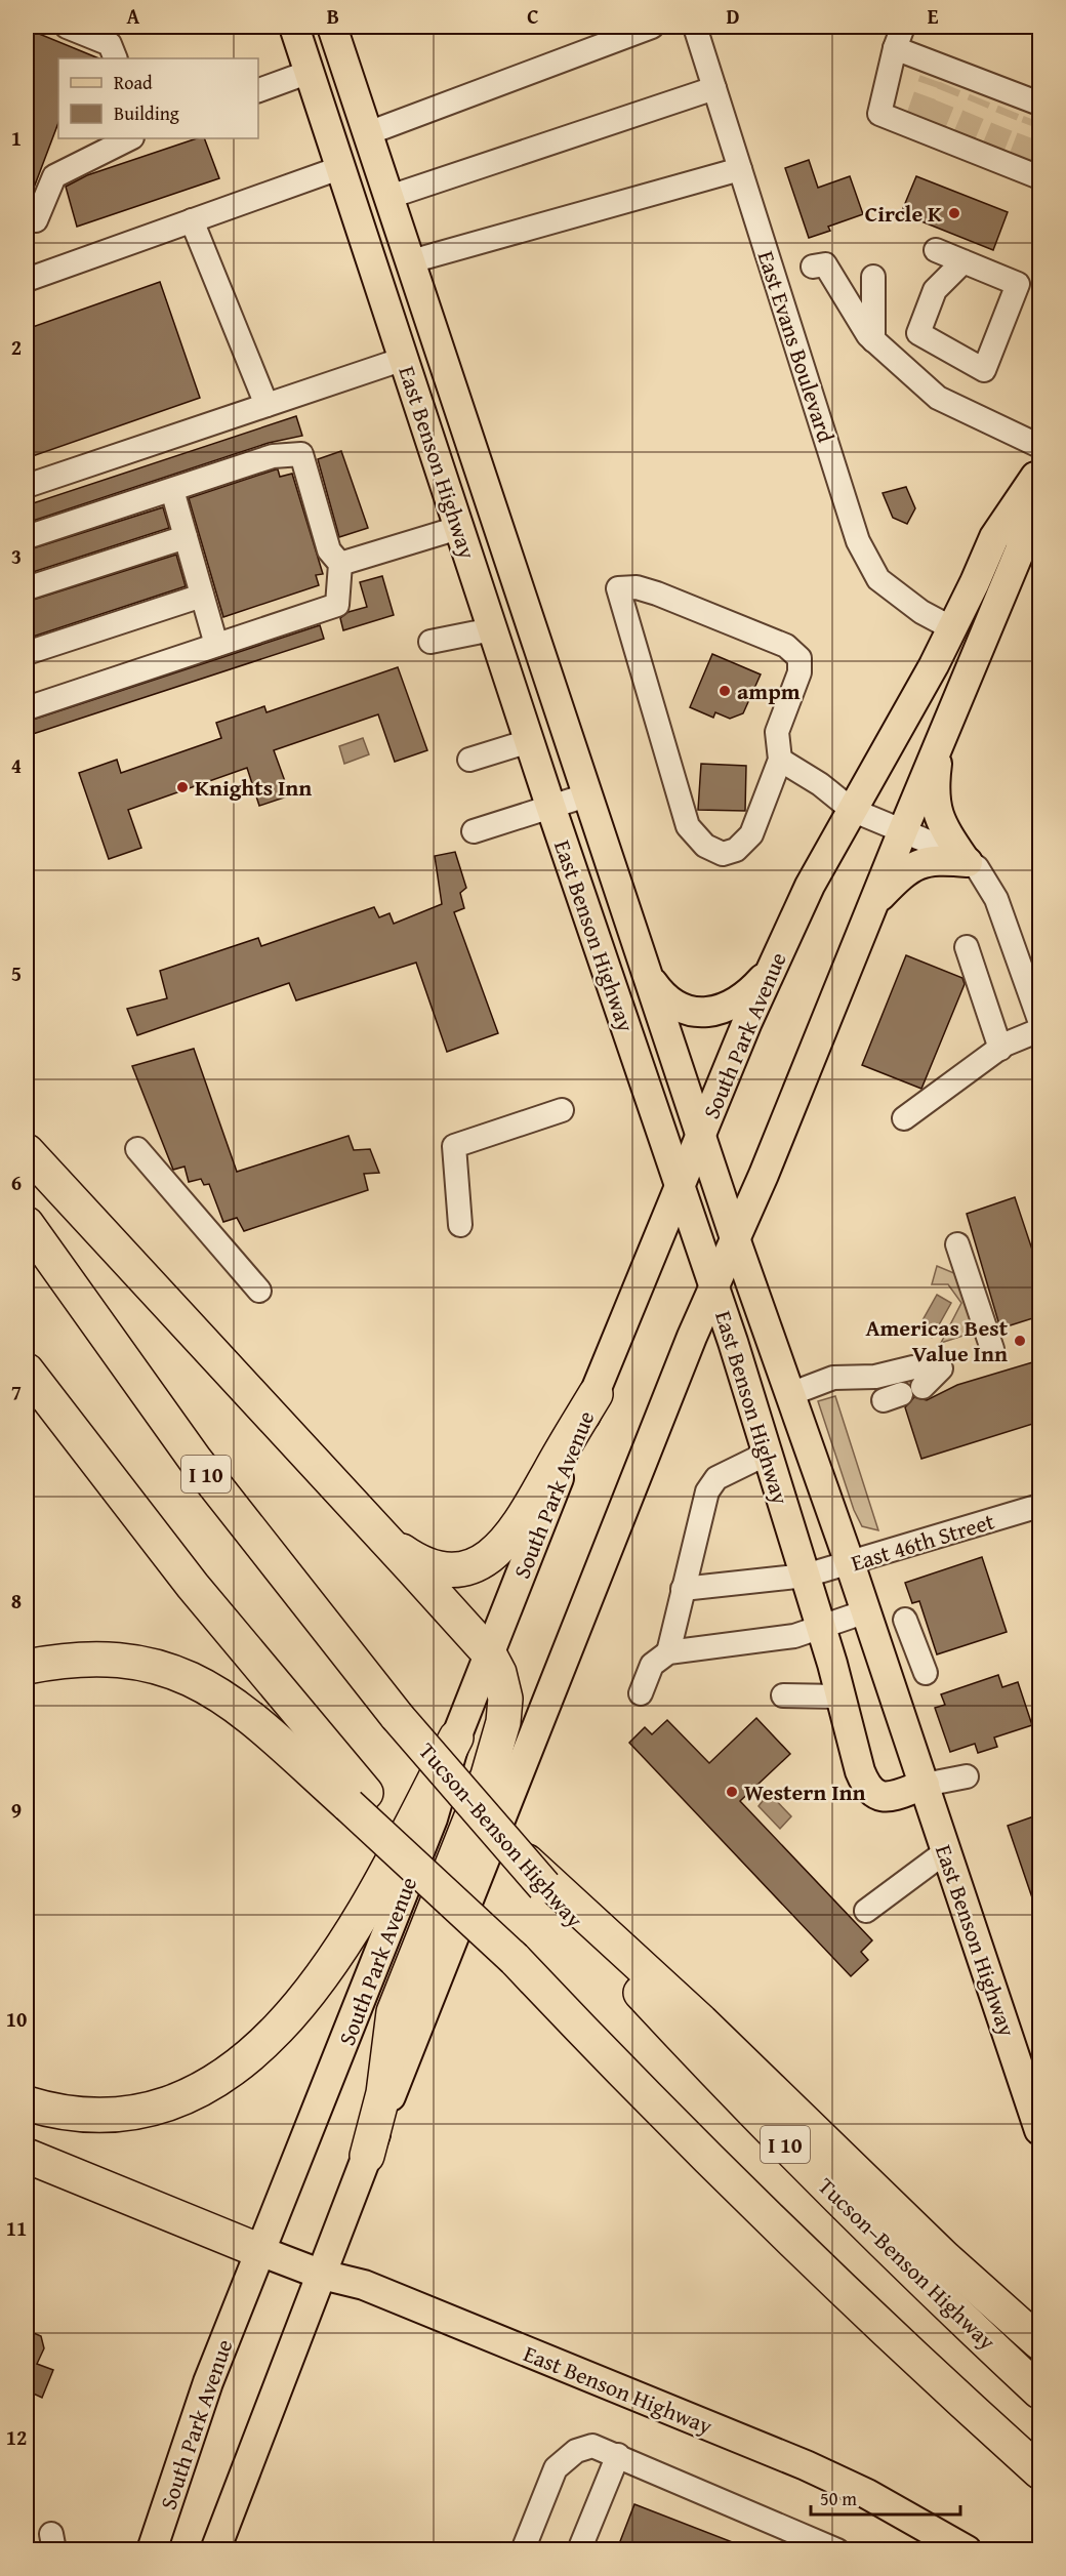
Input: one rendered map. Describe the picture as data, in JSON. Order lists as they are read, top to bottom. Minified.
{"streets":{"highway":["I 10","Tucson–Benson Highway"],"main road":["East Benson Highway","South Park Avenue"],"street":["East Evans Boulevard","East 46th Street"]},"crossings":[["East Evans Boulevard","South Park Avenue"],["East Benson Highway","South Park Avenue"],["East Benson Highway","East 46th Street"]],"places":["Circle K","ampm","Knights Inn","Americas Best Value Inn","Western Inn"],"legend":["Road","Building"],"scale_bar":"50 m","grid":{"columns":["A","B","C","D","E"],"rows":["1","2","3","4","5","6","7","8","9","10","11","12"]}}
